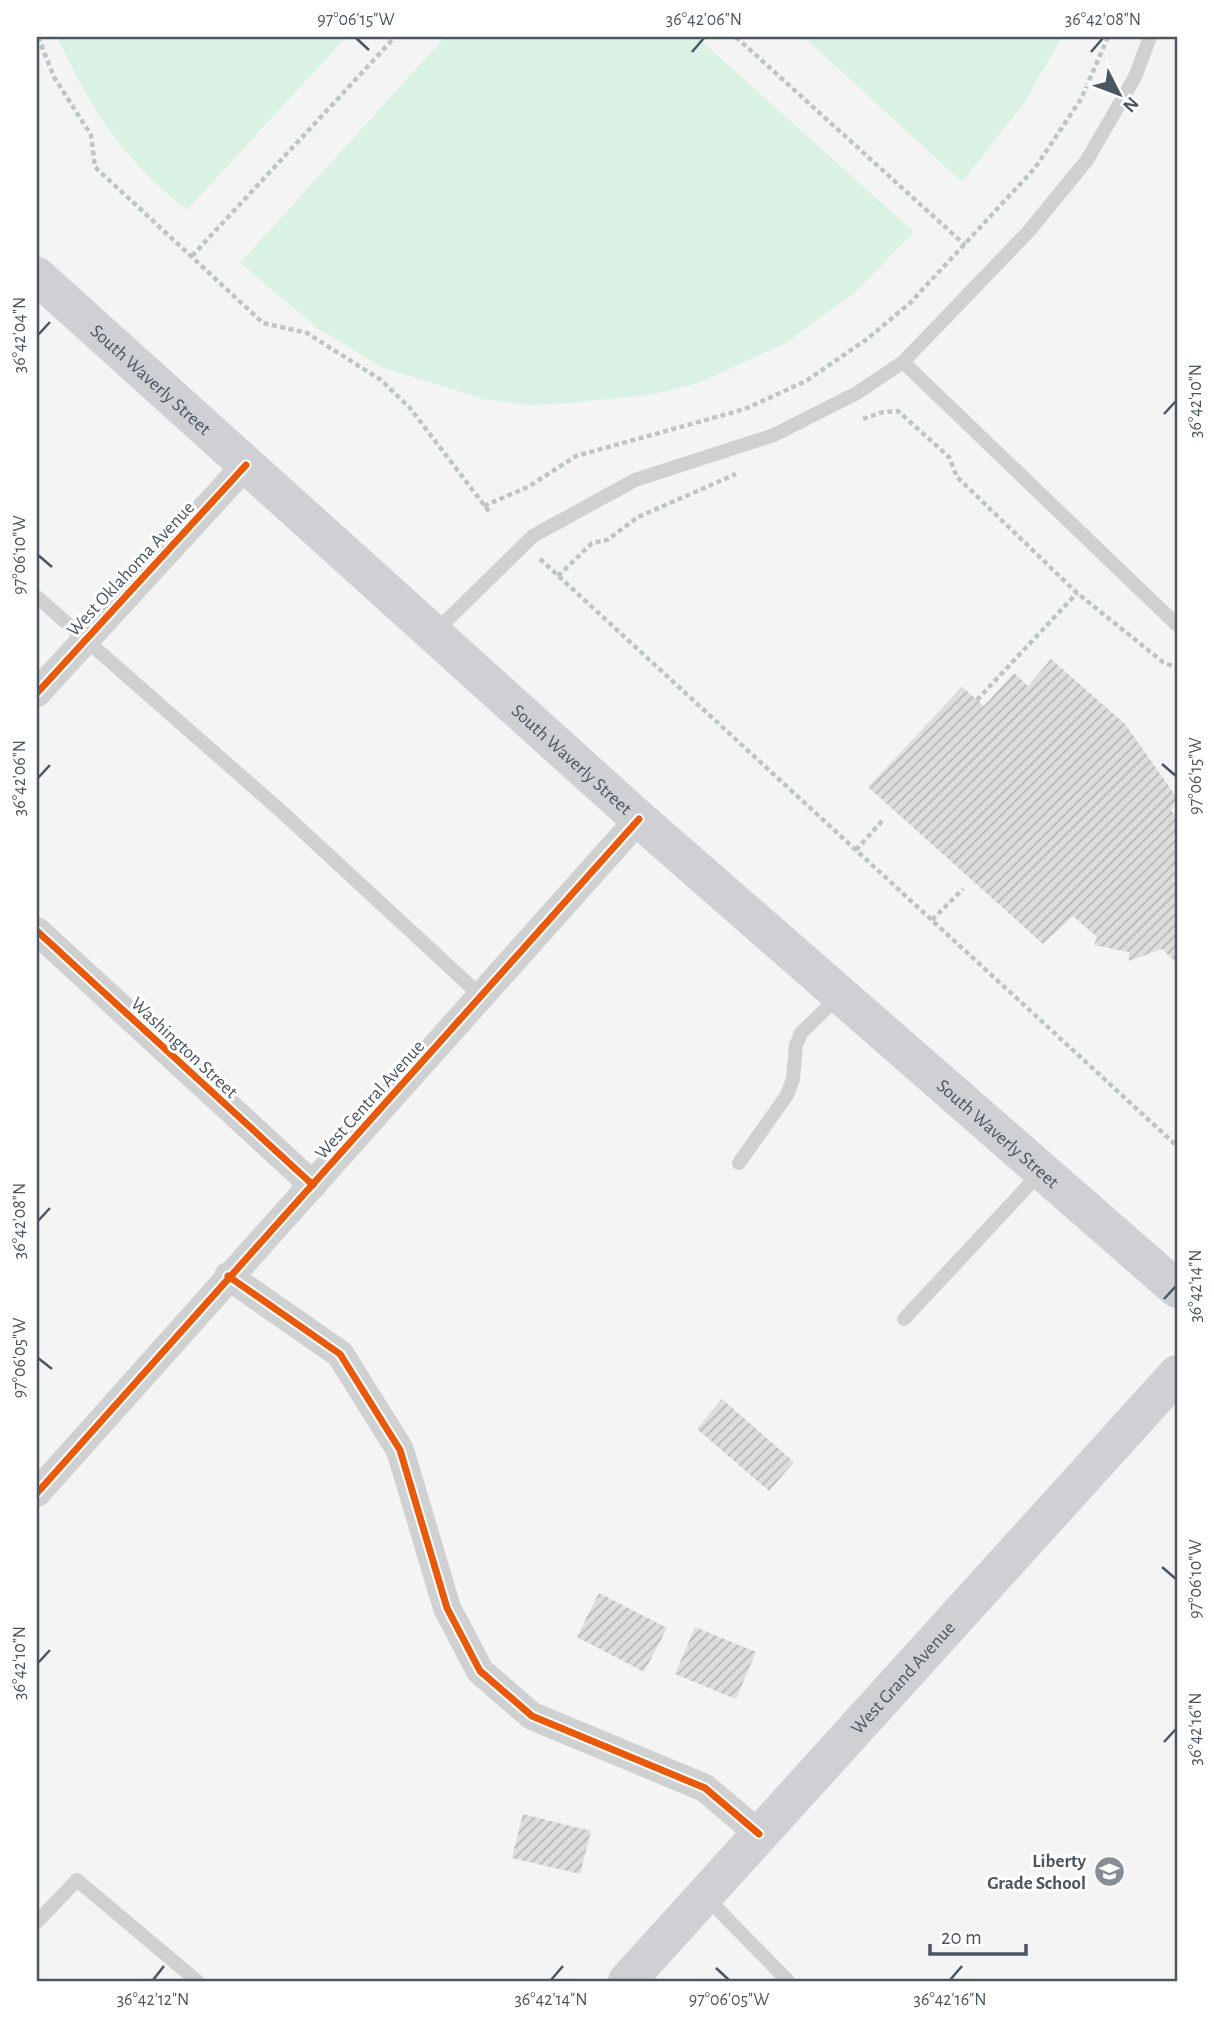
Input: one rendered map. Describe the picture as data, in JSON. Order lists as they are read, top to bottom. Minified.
{"streets":{"main road":["South Waverly Street","West Grand Avenue"],"street":["West Oklahoma Avenue","Washington Street","West Central Avenue"]},"crossings":[["South Waverly Street","West Oklahoma Avenue"],["South Waverly Street","West Central Avenue"],["Washington Street","West Central Avenue"]],"places":{"school or university":["Liberty Grade School"]},"scale_bar":"20 m","north":"bottom right","coordinates":["97°06'15\"W","36°42'06\"N","36°42'08\"N","36°42'04\"N","36°42'10\"N","97°06'10\"W","36°42'14\"N","97°06'05\"W","36°42'16\"N","36°42'12\"N"]}
